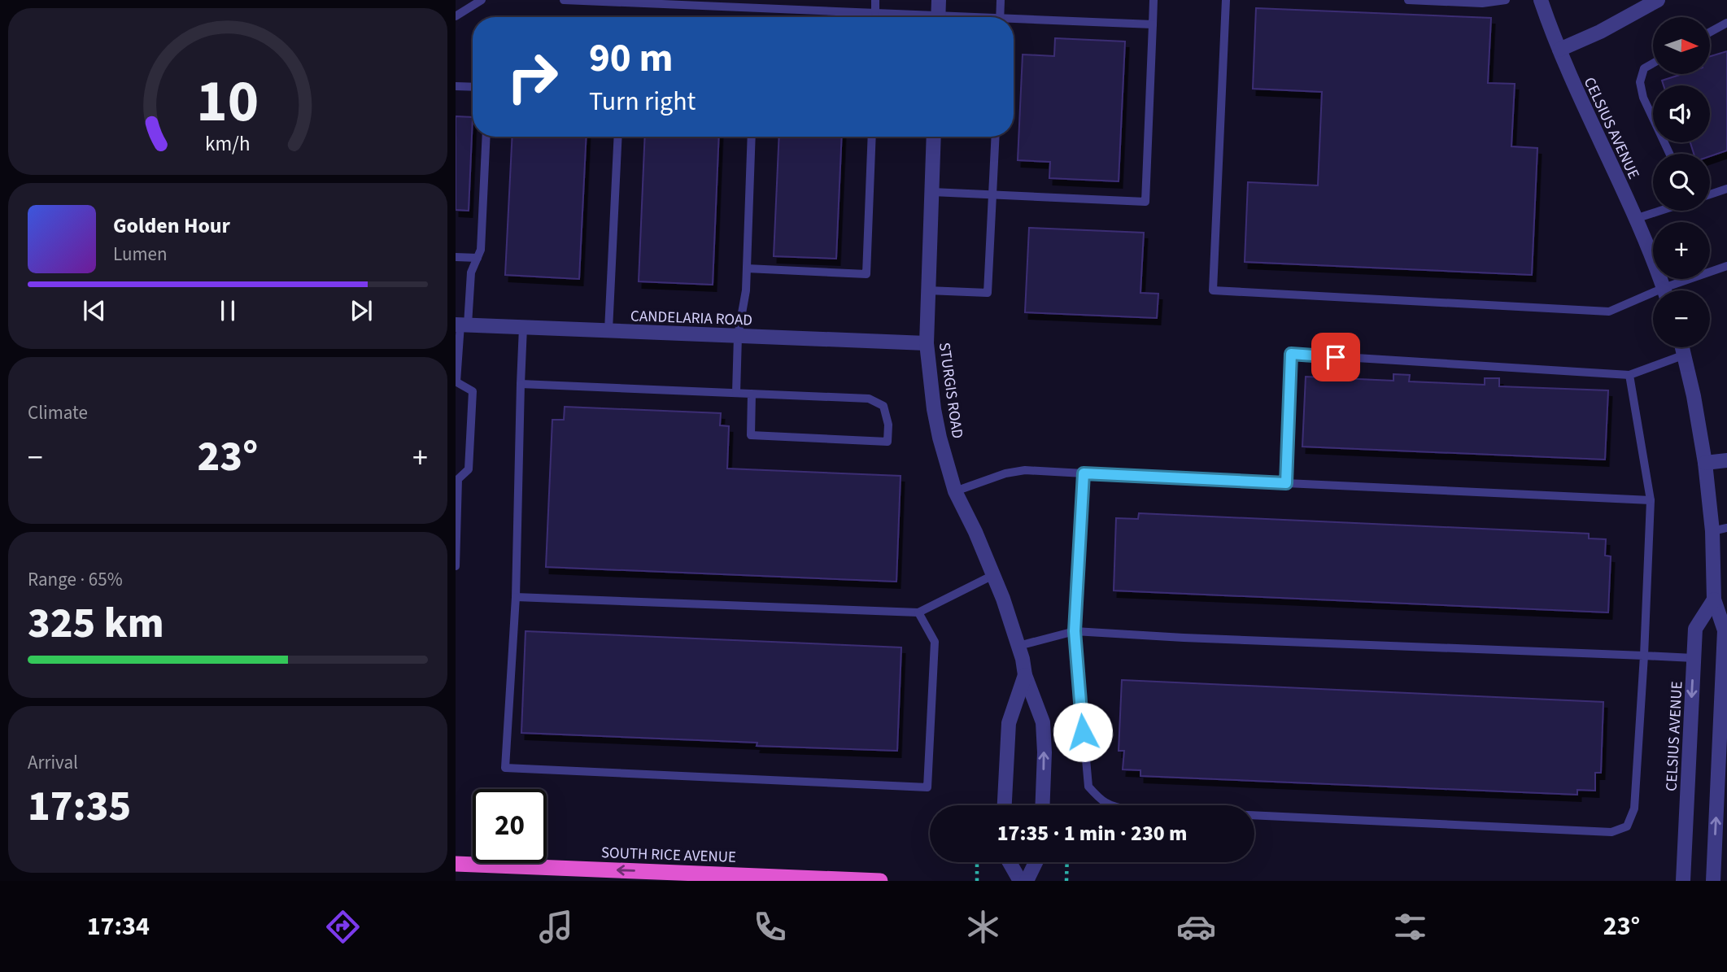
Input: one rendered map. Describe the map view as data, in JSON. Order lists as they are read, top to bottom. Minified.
{"streets":{"highway":["SOUTH RICE AVENUE"],"street":["CELSIUS AVENUE","CANDELARIA ROAD","STURGIS ROAD"]},"crossings":[["CANDELARIA ROAD","STURGIS ROAD"]],"one_way":["SOUTH RICE AVENUE"],"north":"right","page":{"map_buttons":["+","−"],"turn":["90 m","Turn right"],"song":["Golden Hour","Lumen"],"tile":["Climate",["Range · 65%","325 km"],["Arrival","17:35"]],"heat":["−","23°","+"],"limit":"20","trip":"17:35 · 1 min · 230 m","tabs":["17:34","23°"],"gauge":["10","km/h"]}}
